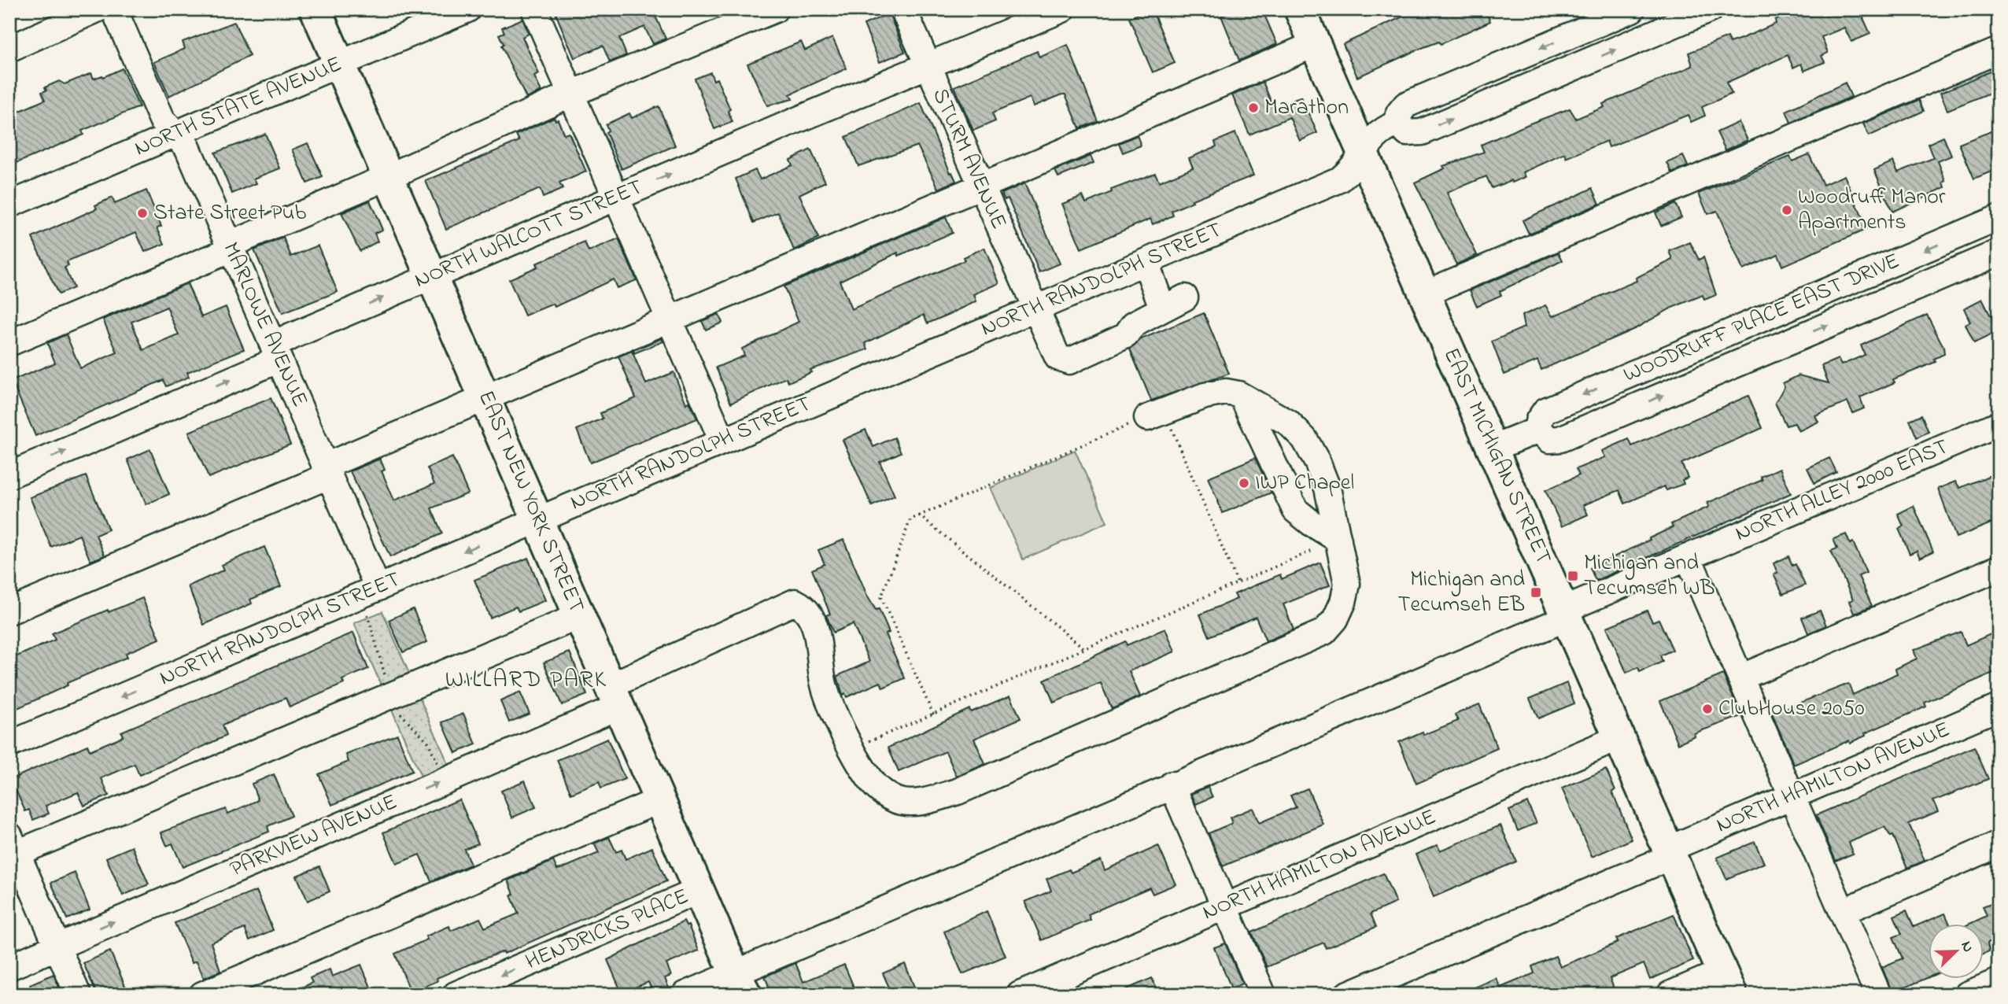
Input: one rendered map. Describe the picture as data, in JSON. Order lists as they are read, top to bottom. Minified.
{"streets":{"main road":["EAST MICHIGAN STREET","EAST NEW YORK STREET"],"street":["NORTH STATE AVENUE","STURM AVENUE","NORTH WALCOTT STREET","NORTH RANDOLPH STREET","WOODRUFF PLACE EAST DRIVE","MARLOWE AVENUE","NORTH ALLEY 2000 EAST","NORTH HAMILTON AVENUE","PARKVIEW AVENUE","HENDRICKS PLACE"]},"crossings":[["NORTH STATE AVENUE","MARLOWE AVENUE"],["NORTH STATE AVENUE","EAST NEW YORK STREET"],["STURM AVENUE","NORTH WALCOTT STREET"],["STURM AVENUE","NORTH RANDOLPH STREET"],["NORTH WALCOTT STREET","MARLOWE AVENUE"],["NORTH WALCOTT STREET","EAST NEW YORK STREET"],["NORTH RANDOLPH STREET","MARLOWE AVENUE"],["NORTH RANDOLPH STREET","EAST MICHIGAN STREET"],["NORTH RANDOLPH STREET","EAST NEW YORK STREET"],["EAST MICHIGAN STREET","NORTH ALLEY 2000 EAST"],["EAST MICHIGAN STREET","NORTH HAMILTON AVENUE"],["EAST NEW YORK STREET","PARKVIEW AVENUE"],["EAST NEW YORK STREET","HENDRICKS PLACE"]],"districts":["WILLARD PARK"],"places":{"other":["Marathon","Woodruff Manor Apartments","State Street Pub","IWP Chapel","ClubHouse 2050"],"transit":["Michigan and Tecumseh WB","Michigan and Tecumseh EB"]},"north":"top right"}
